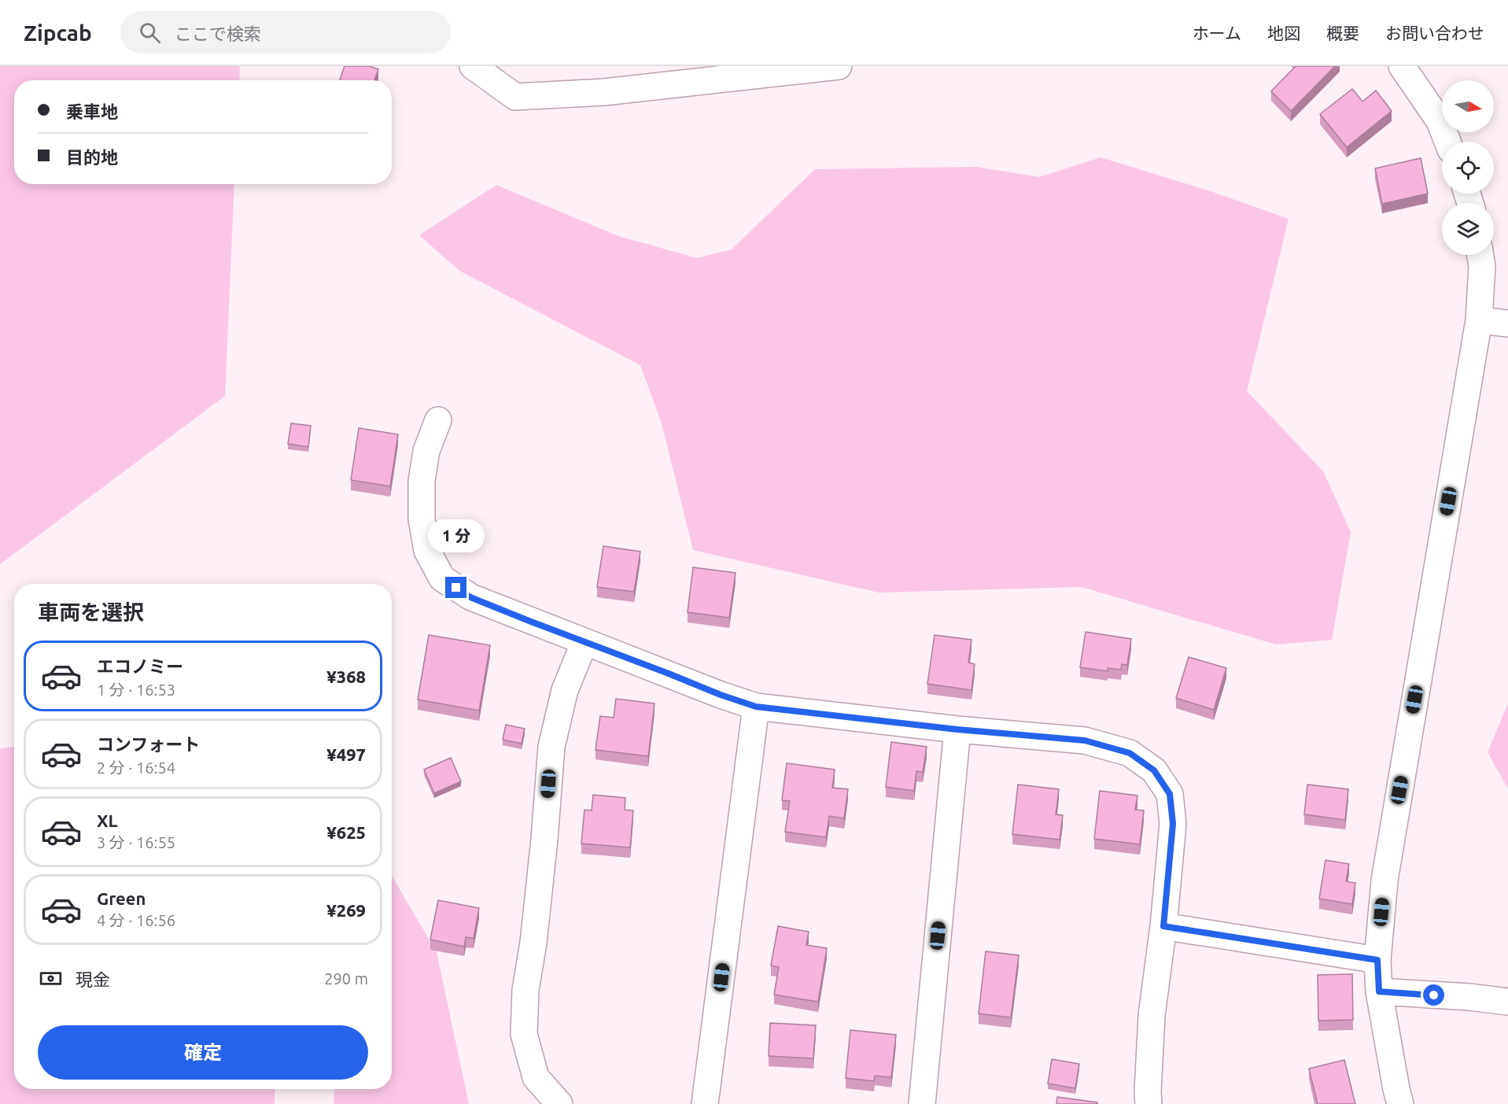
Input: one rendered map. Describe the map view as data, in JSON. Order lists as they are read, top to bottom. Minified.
{"north":"right","page":{"header":"Zipcab","search":"ここで検索","nav":["ホーム","地図","概要","お問い合わせ"],"banner":["乗車地","目的地"],"bubble":"1 分","heading":"車両を選択","list":[{"name":"エコノミー","note":"1 分 · 16:53","value":"¥368"},{"name":"コンフォート","note":"2 分 · 16:54","value":"¥497"},{"name":"XL","note":"3 分 · 16:55","value":"¥625"},{"name":"Green","note":"4 分 · 16:56","value":"¥269"}],"pay":["現金","290 m"],"buttons":"確定"}}
